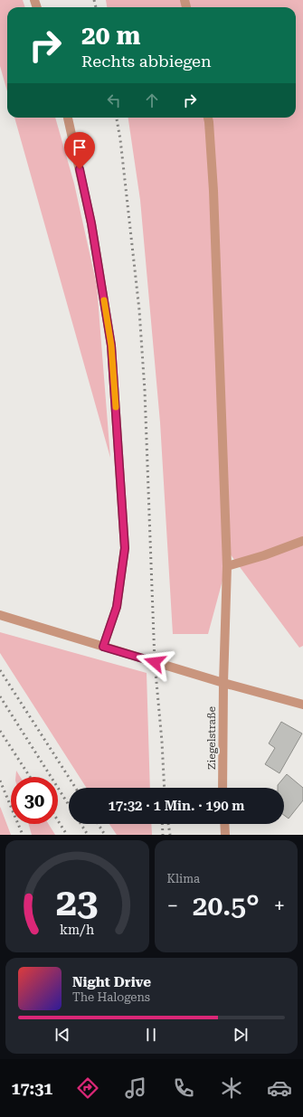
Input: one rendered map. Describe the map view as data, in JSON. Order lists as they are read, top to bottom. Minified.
{"streets":{"street":["Ziegelstraße"]},"page":{"turn":["20 m","Rechts abbiegen"],"limit":"30","trip":"17:32 · 1 Min. · 190 m","tile":"Klima","heat":["−","20.5°","+"],"song":["Night Drive","The Halogens"],"tabs":"17:31","gauge":["23","km/h"]}}
